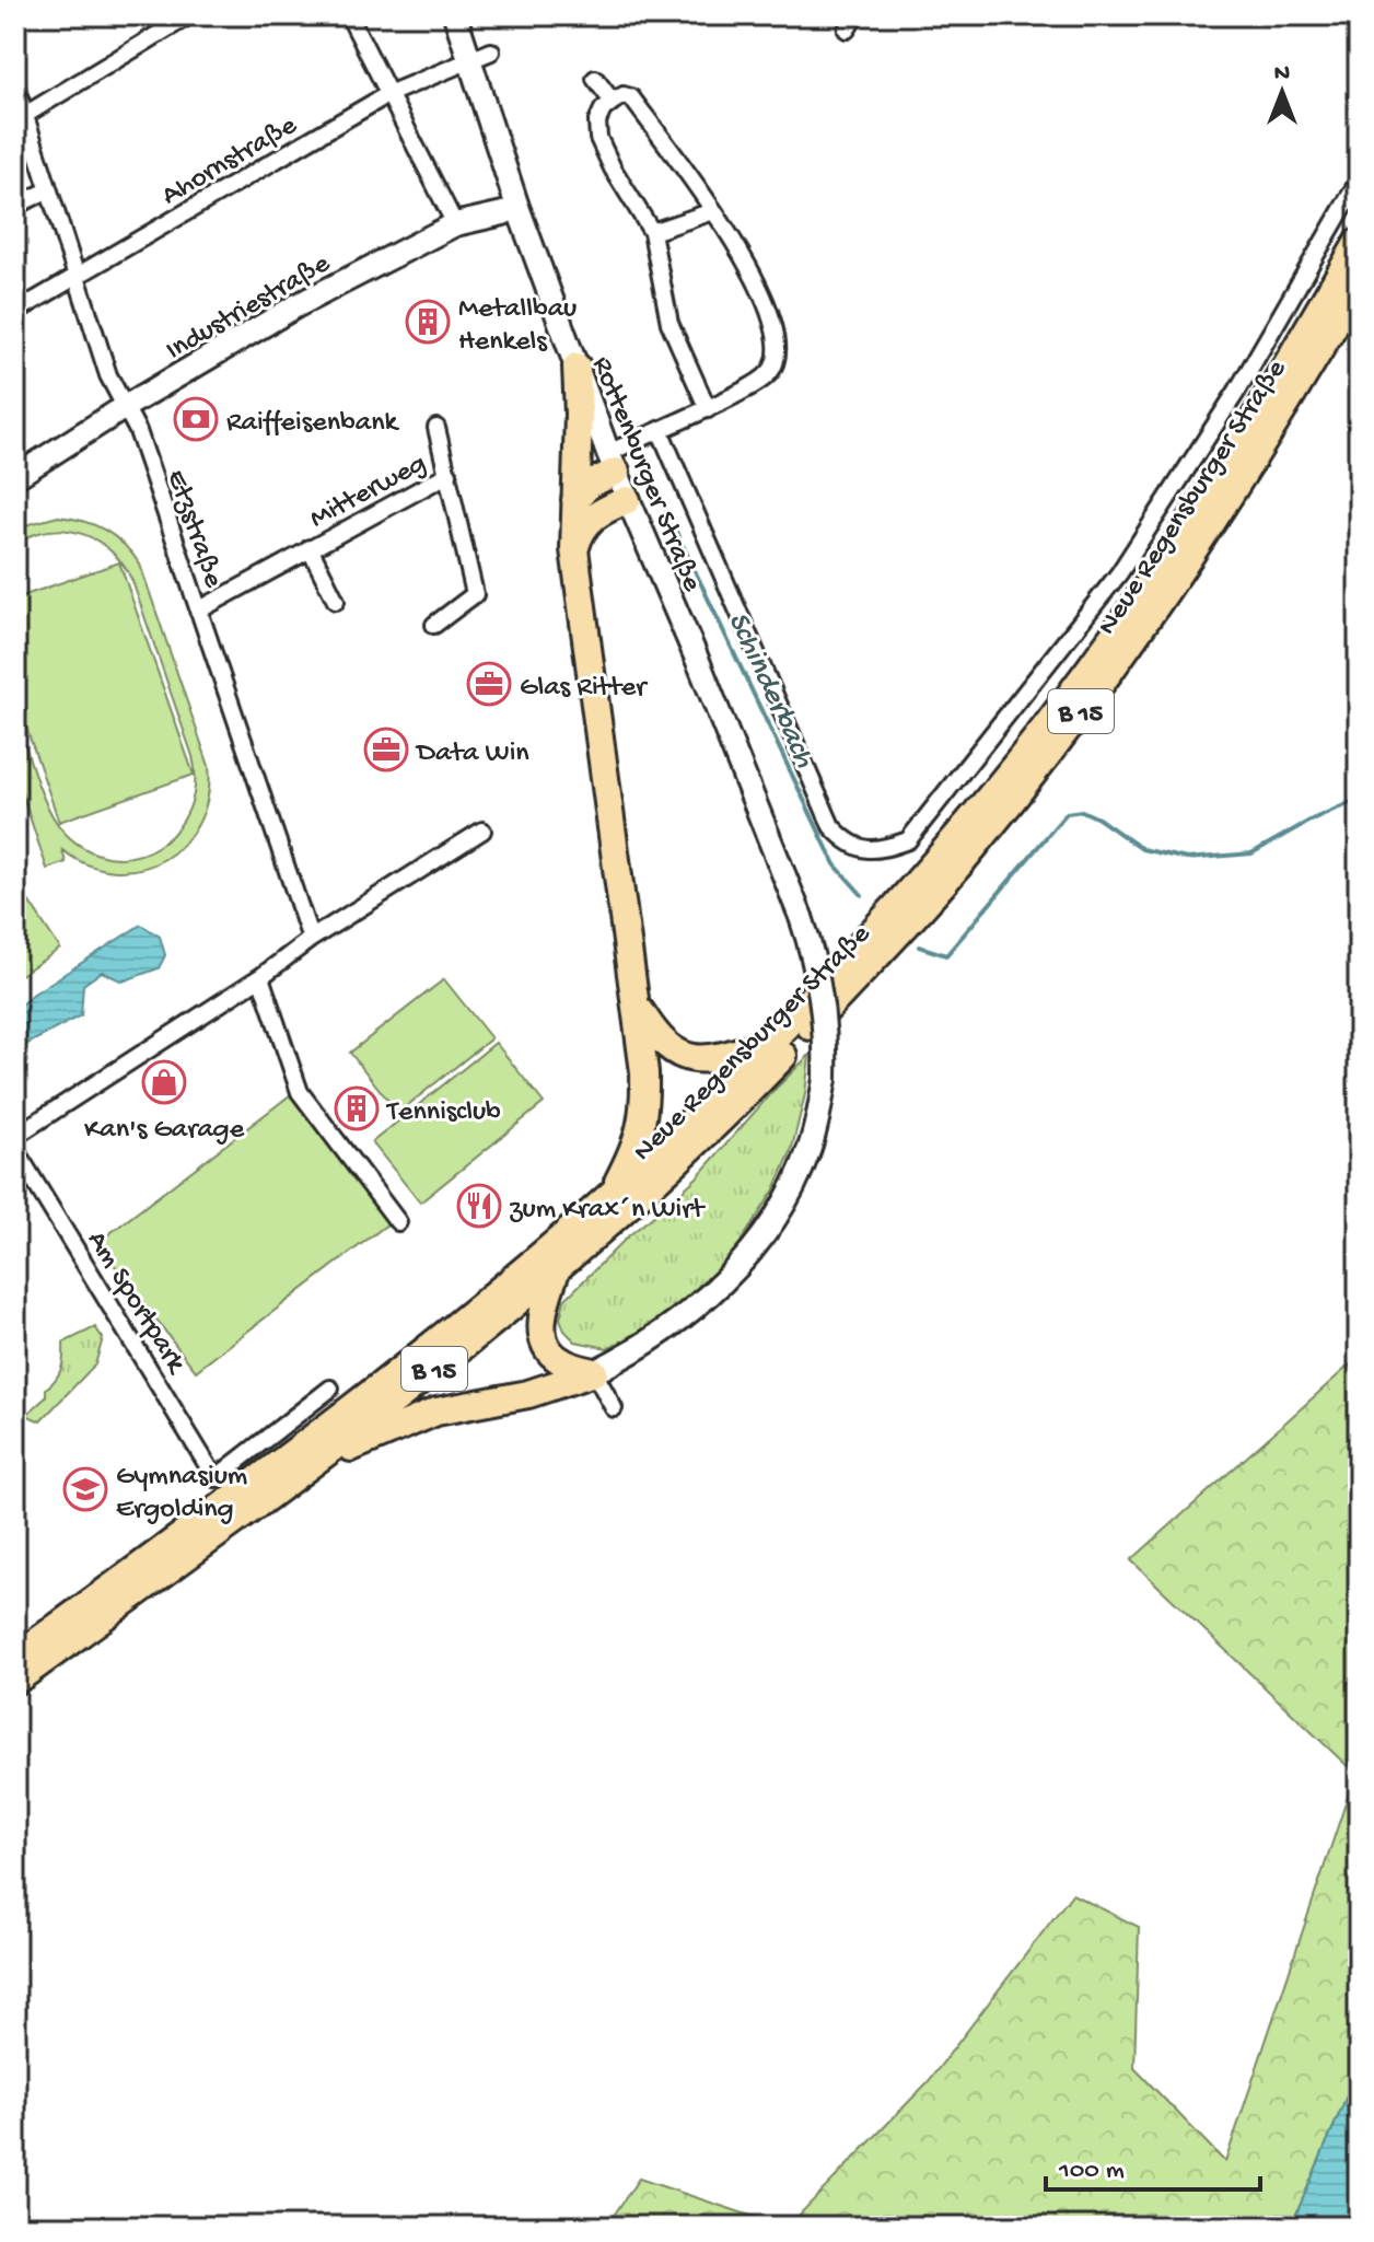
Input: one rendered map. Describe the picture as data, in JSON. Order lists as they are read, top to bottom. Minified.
{"streets":{"highway":["Neue Regensburger Straße","B 15"],"street":["Ahornstraße","Industriestraße","Rottenburger Straße","Mitterweg","Etzstraße","Am Sportpark"]},"crossings":[["Ahornstraße","Rottenburger Straße"],["Ahornstraße","Etzstraße"],["Industriestraße","Rottenburger Straße"],["Industriestraße","Etzstraße"],["Mitterweg","Etzstraße"]],"water":["Schinderbach"],"places":{"building":["Metallbau Henkels","Tennisclub"],"bank":["Raiffeisenbank"],"office":["Glas Ritter","Data Win"],"shop":["Kan's Garage"],"restaurant":["zum Krax´n Wirt"],"school or university":["Gymnasium Ergolding"]},"scale_bar":"100 m","north":"top"}
